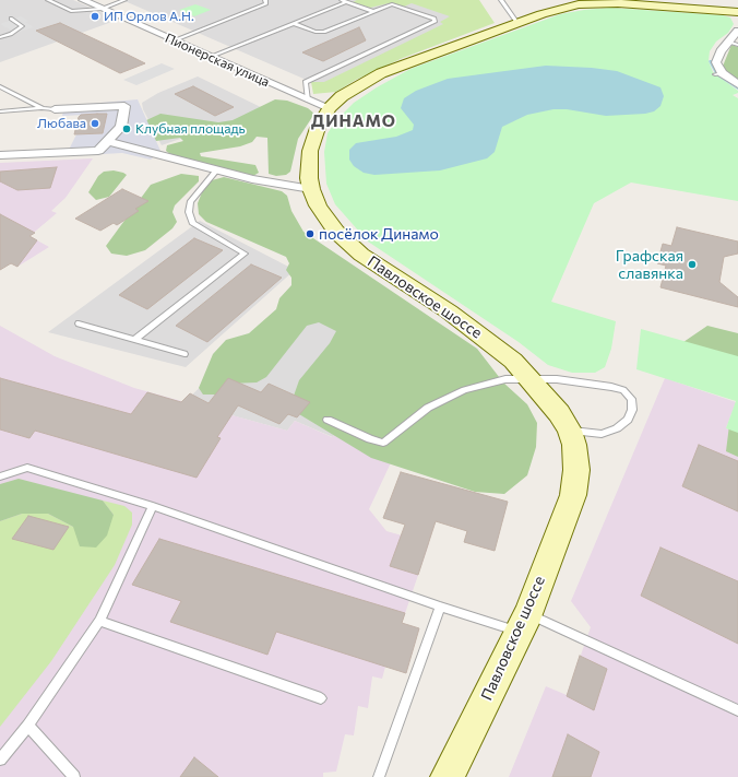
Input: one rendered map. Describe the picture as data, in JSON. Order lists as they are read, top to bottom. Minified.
{"streets":{"main road":["Павловское шоссе"],"street":["Пионерская улица"]},"crossings":[["Пионерская улица","Павловское шоссе"]],"districts":["ДИНАМО"],"places":["ИП Орлов А.Н.","Любава","Клубная площадь","посёлок Динамо","Графская славянка"]}
